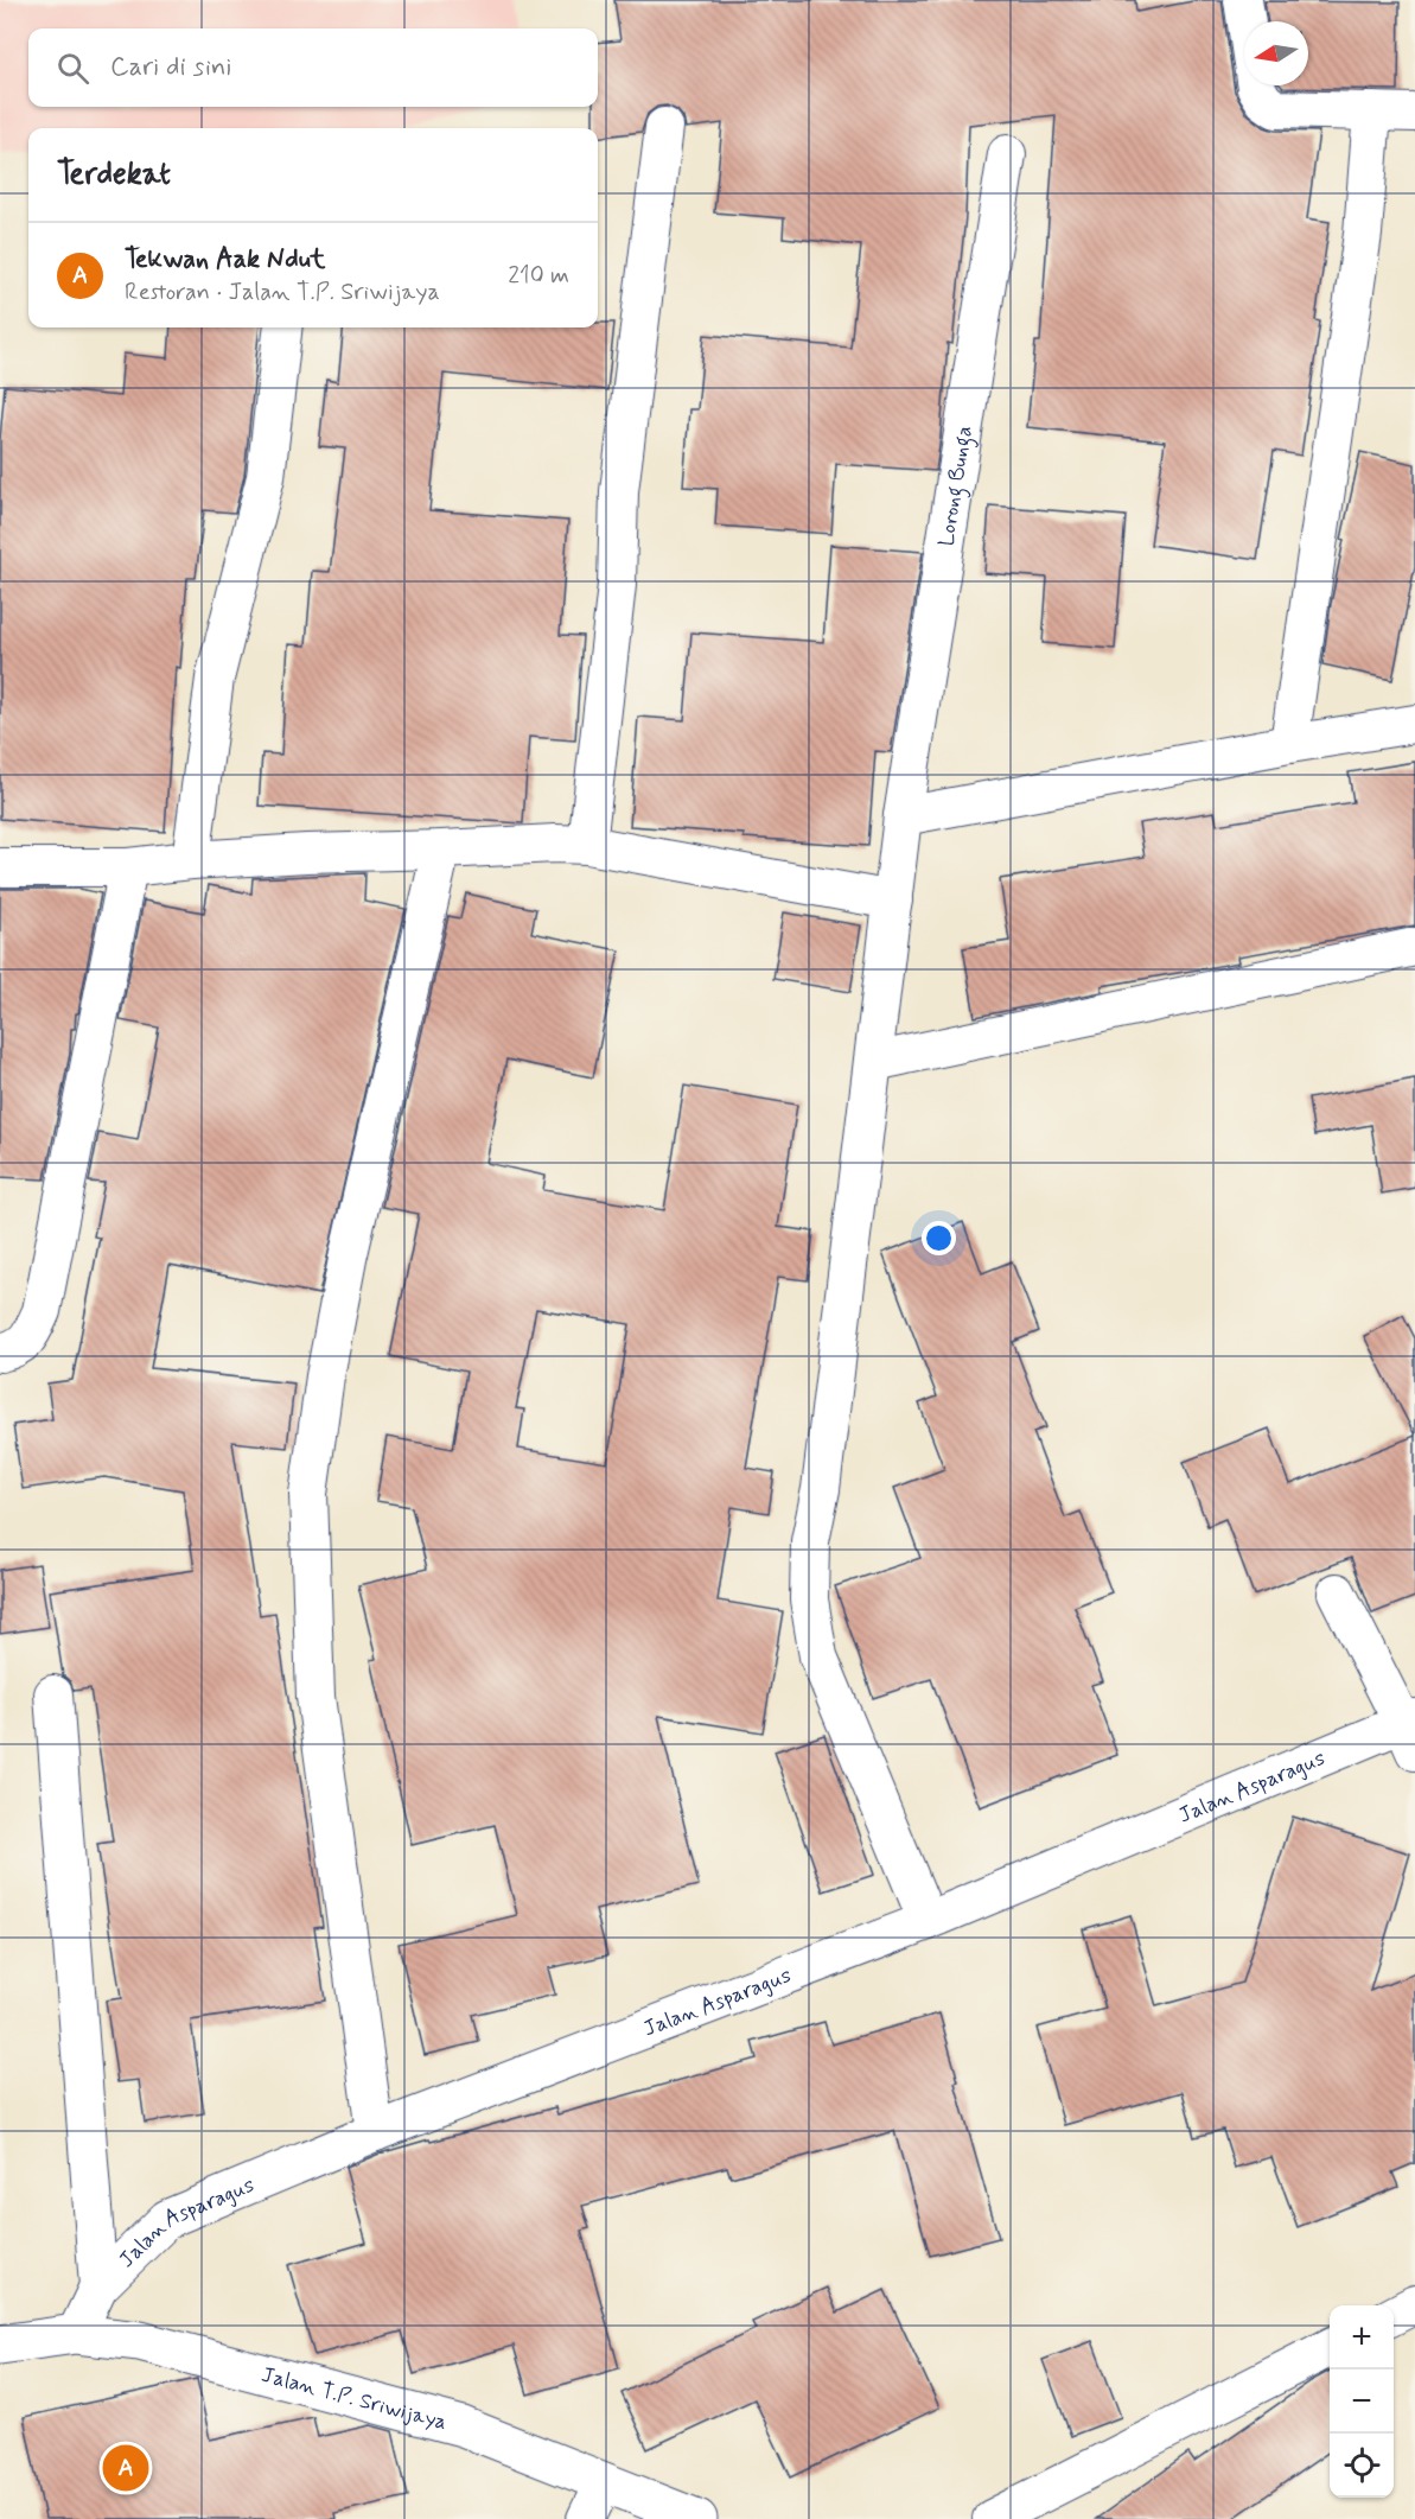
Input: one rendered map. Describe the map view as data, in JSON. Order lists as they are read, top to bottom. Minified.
{"streets":{"main road":["Jalan T.P. Sriwijaya"],"street":["Lorong Bunga","Jalan Asparagus"]},"crossings":[["Lorong Bunga","Jalan Asparagus"],["Jalan Asparagus","Jalan T.P. Sriwijaya"]],"north":"left","page":{"search":"Cari di sini","heading":"Terdekat","list":[{"mark":"A","name":"Tekwan Aak Ndut","note":"Restoran · Jalan T.P. Sriwijaya","value":"210 m"}],"map_buttons":["+","−"],"pins":"A"}}
